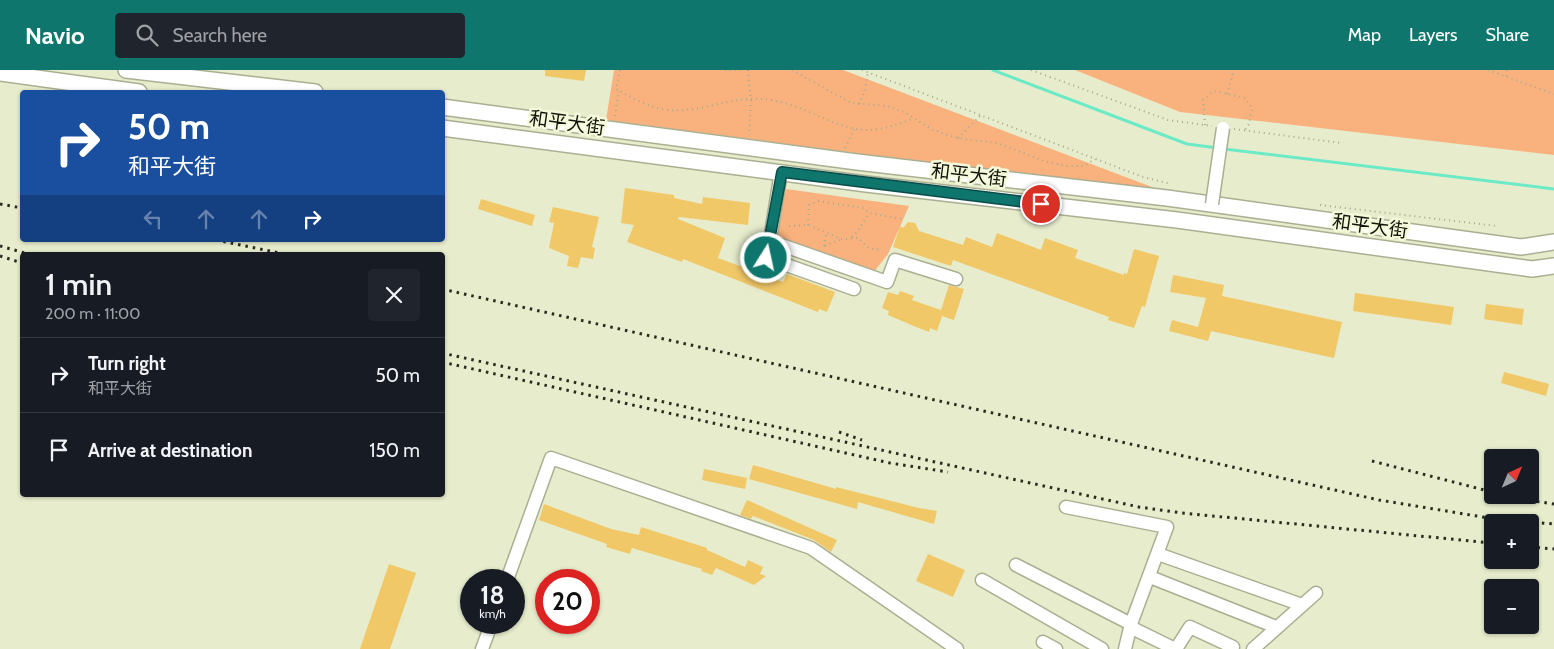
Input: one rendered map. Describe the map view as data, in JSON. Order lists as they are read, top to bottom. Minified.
{"streets":{"main road":["和平大街"]},"north":"top right","page":{"header":"Navio","search":"Search here","nav":["Map","Layers","Share"],"turn":["50 m","和平大街"],"heading":["1 min","200 m · 11:00"],"list":[{"name":"Turn right","note":"和平大街","value":"50 m"},{"name":"Arrive at destination","value":"150 m"}],"map_buttons":["+","−"],"speed":"18 km/h","limit":"20"}}
